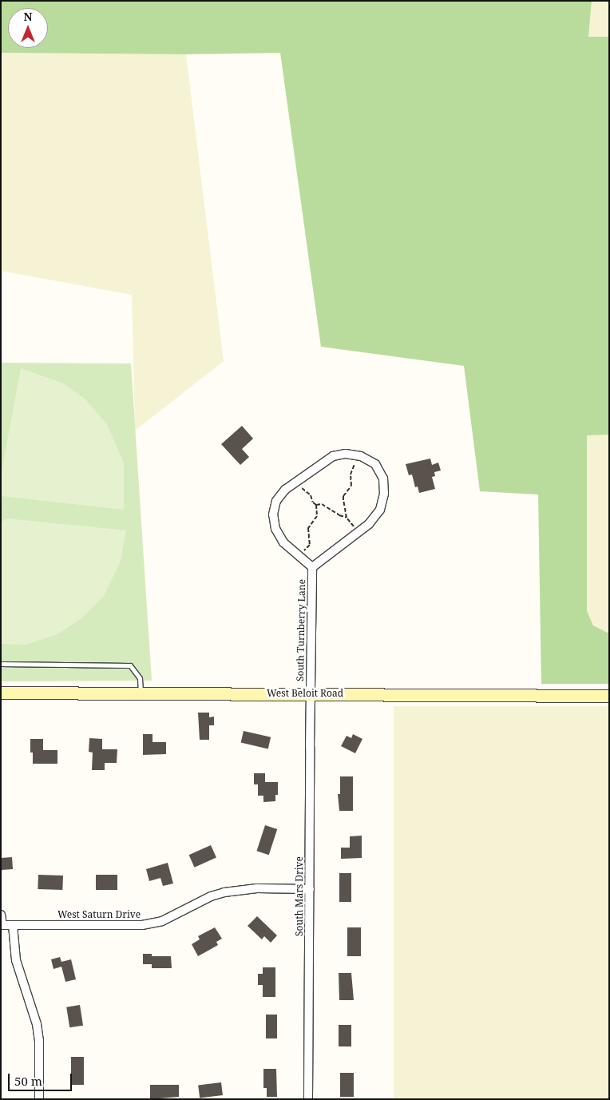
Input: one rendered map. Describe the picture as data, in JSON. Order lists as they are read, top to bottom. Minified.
{"streets":{"main road":["West Beloit Road"],"street":["South Turnberry Lane","South Mars Drive","West Saturn Drive"]},"crossings":[["South Turnberry Lane","West Beloit Road"],["South Turnberry Lane","South Mars Drive"],["West Beloit Road","South Mars Drive"],["South Mars Drive","West Saturn Drive"]],"scale_bar":"50 m","north":"top"}
